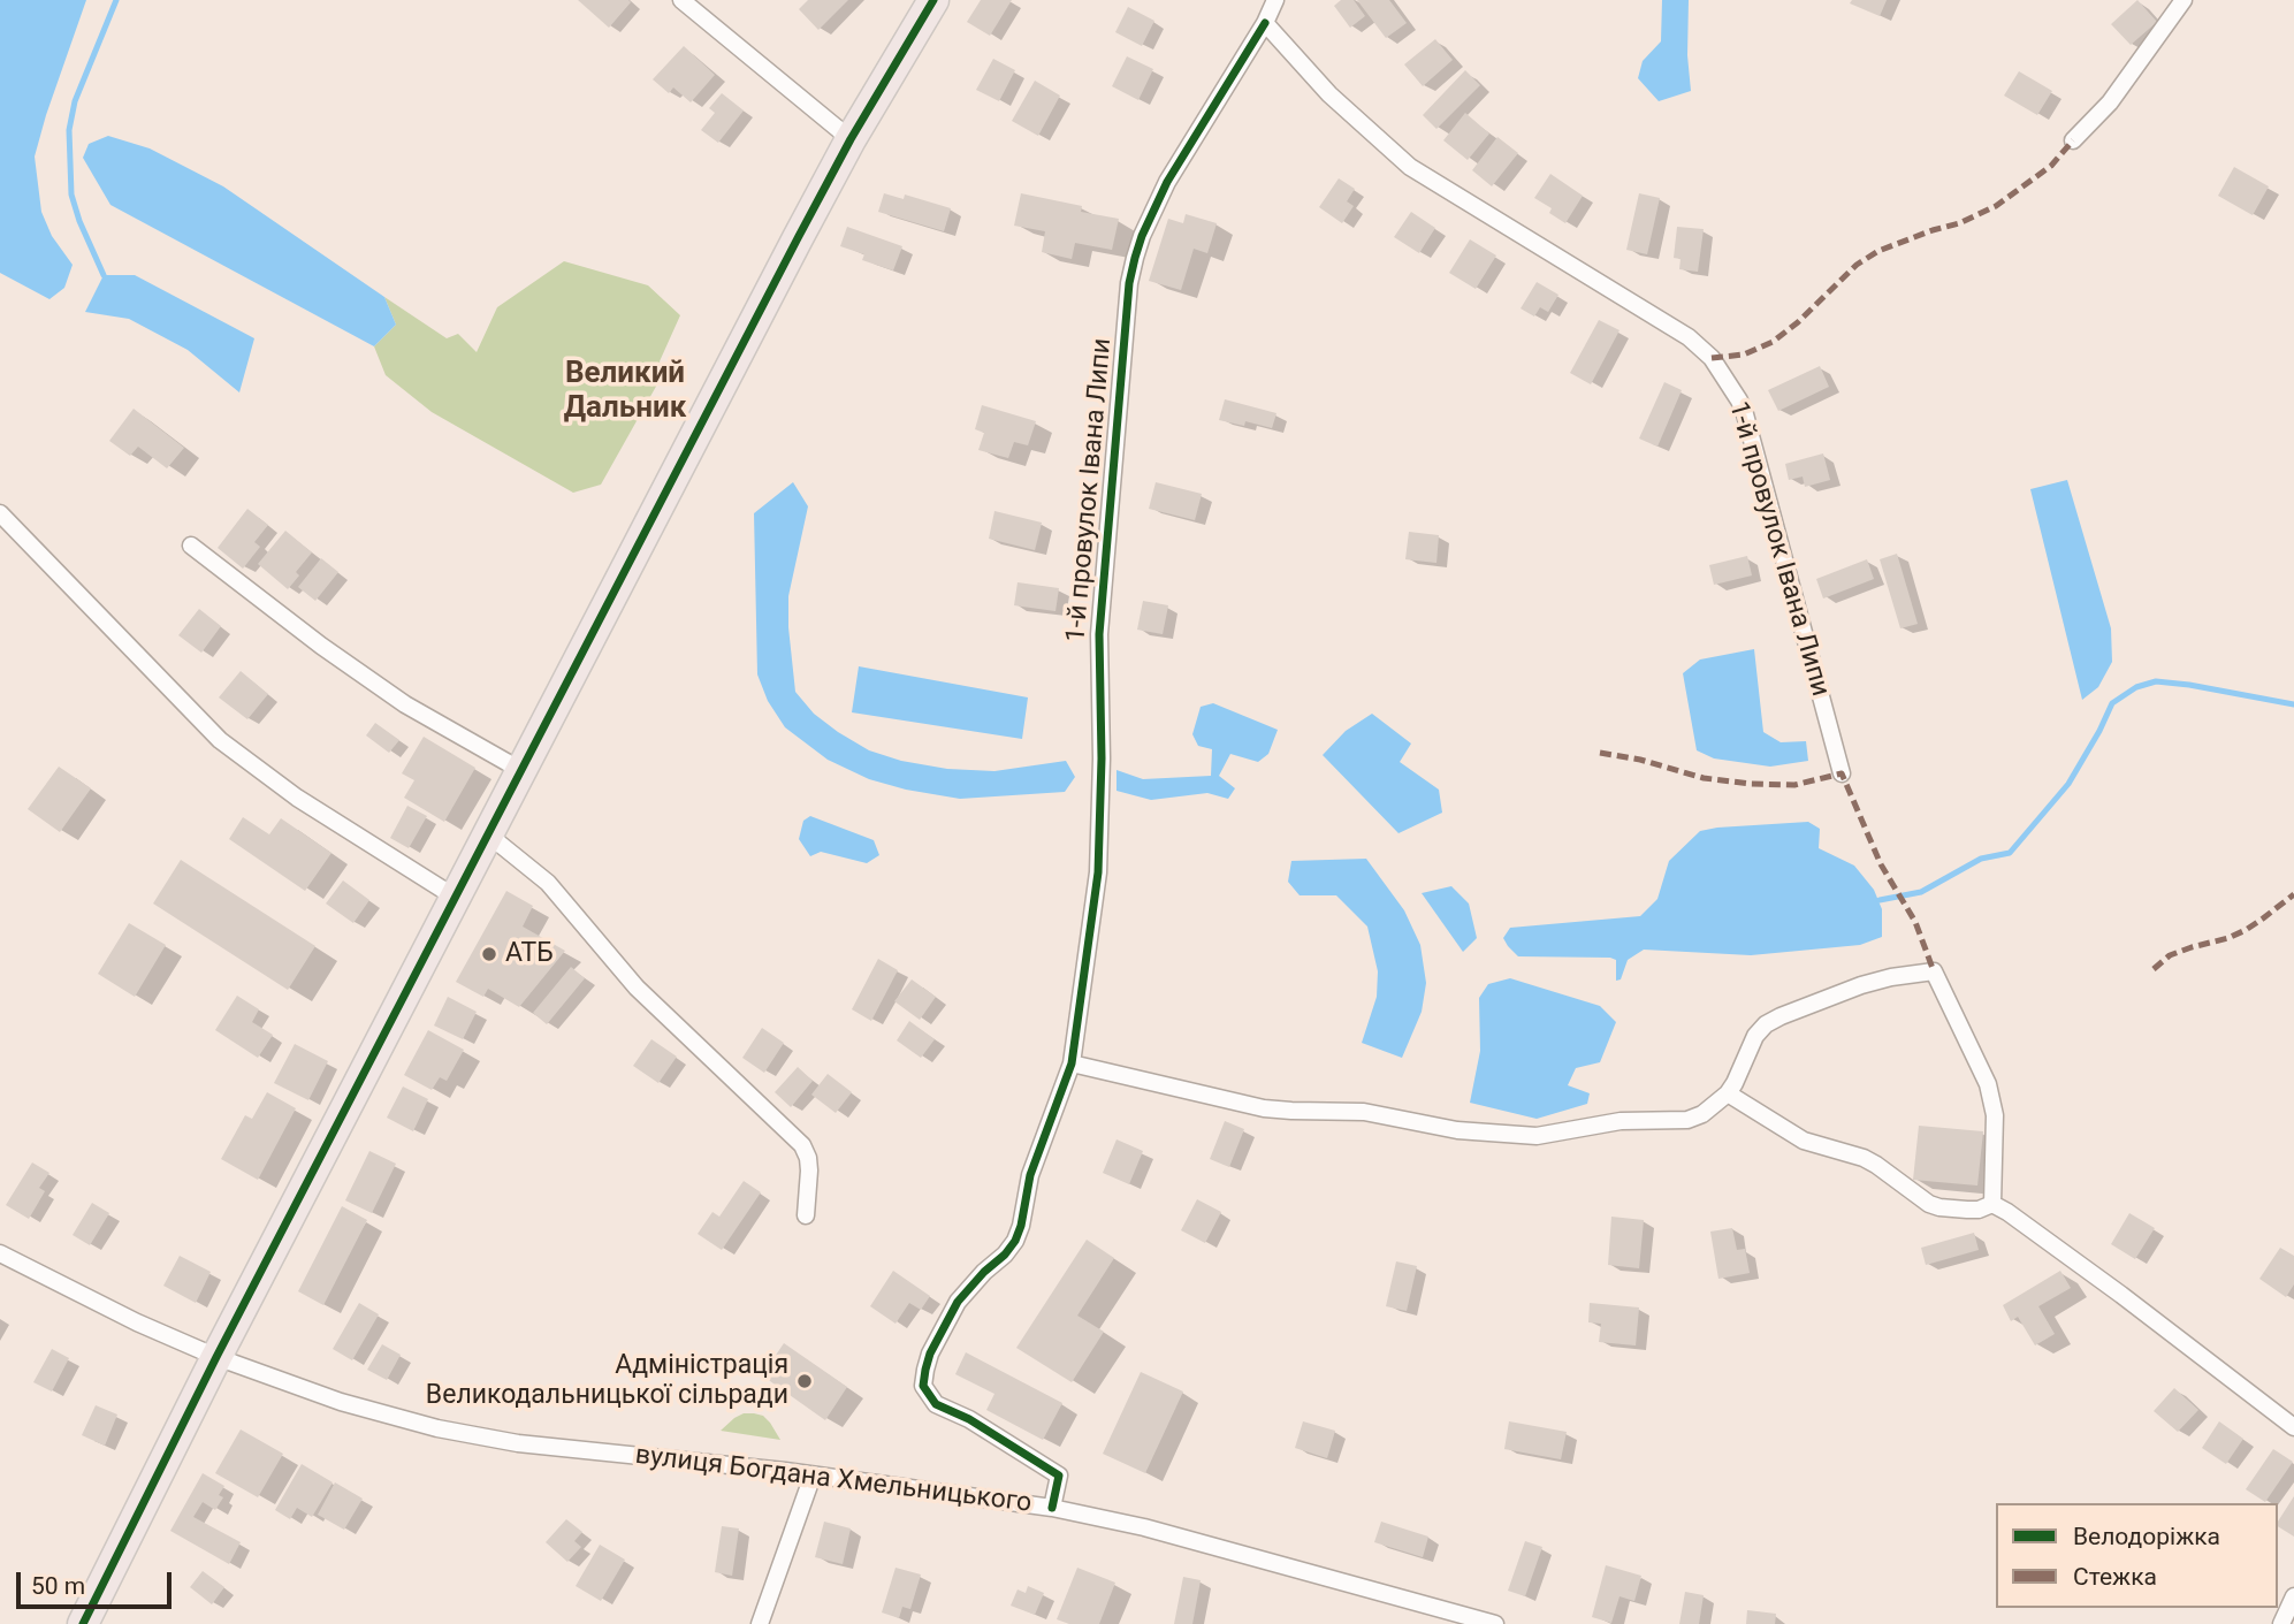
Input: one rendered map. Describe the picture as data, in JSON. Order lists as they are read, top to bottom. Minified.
{"streets":{"street":["1-й провулок Івана Липи","вулиця Богдана Хмельницького"]},"crossings":[["1-й провулок Івана Липи","вулиця Богдана Хмельницького"]],"districts":["Великий Дальник"],"places":["АТБ","Адміністрація Великодальницької сільради"],"legend":["Велодоріжка","Стежка"],"scale_bar":"50 m"}
